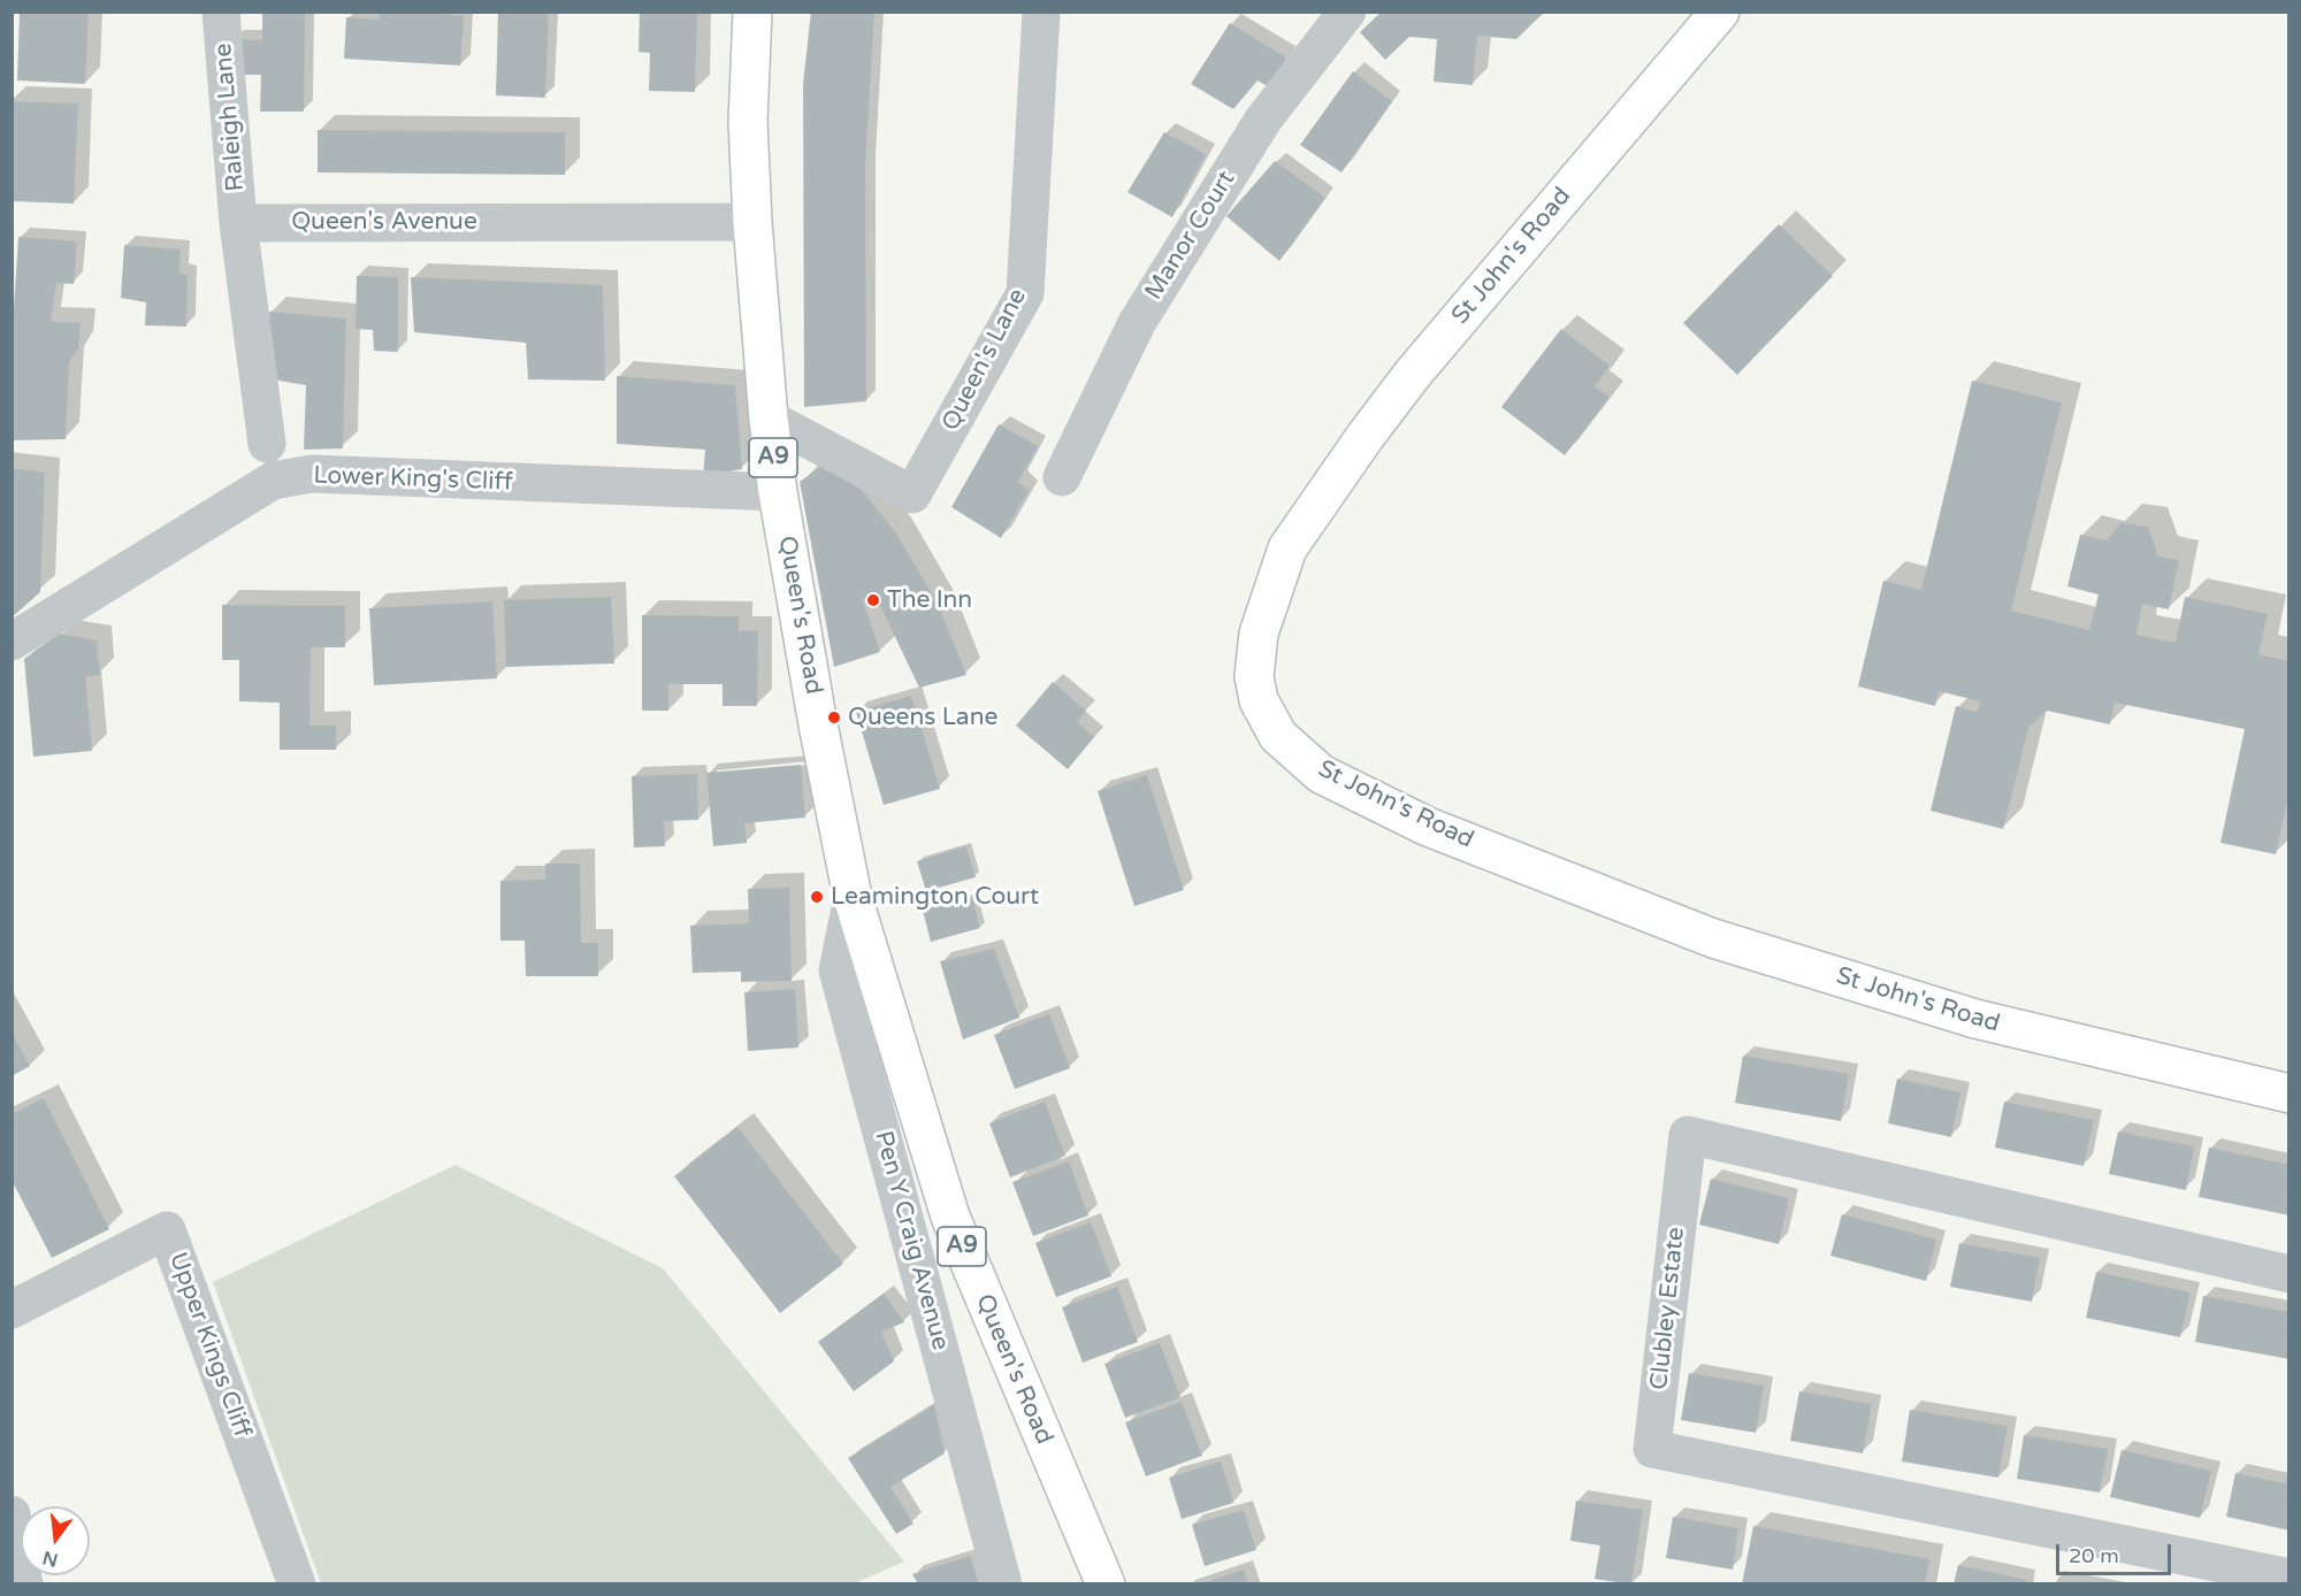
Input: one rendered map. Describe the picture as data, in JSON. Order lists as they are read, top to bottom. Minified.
{"streets":{"main road":["St John's Road","A9","Queen's Road"],"street":["Raleigh Lane","Queen's Avenue","Manor Court","Queen's Lane","Lower King's Cliff","Pen Y Craig Avenue","Clubley Estate","Upper Kings Cliff"]},"crossings":[["Raleigh Lane","Queen's Avenue"],["Queen's Avenue","Queen's Road"],["Queen's Lane","Queen's Road"],["Lower King's Cliff","Queen's Road"],["Queen's Road","Pen Y Craig Avenue"]],"places":["The Inn","Queens Lane","Leamington Court"],"scale_bar":"20 m","north":"bottom"}
